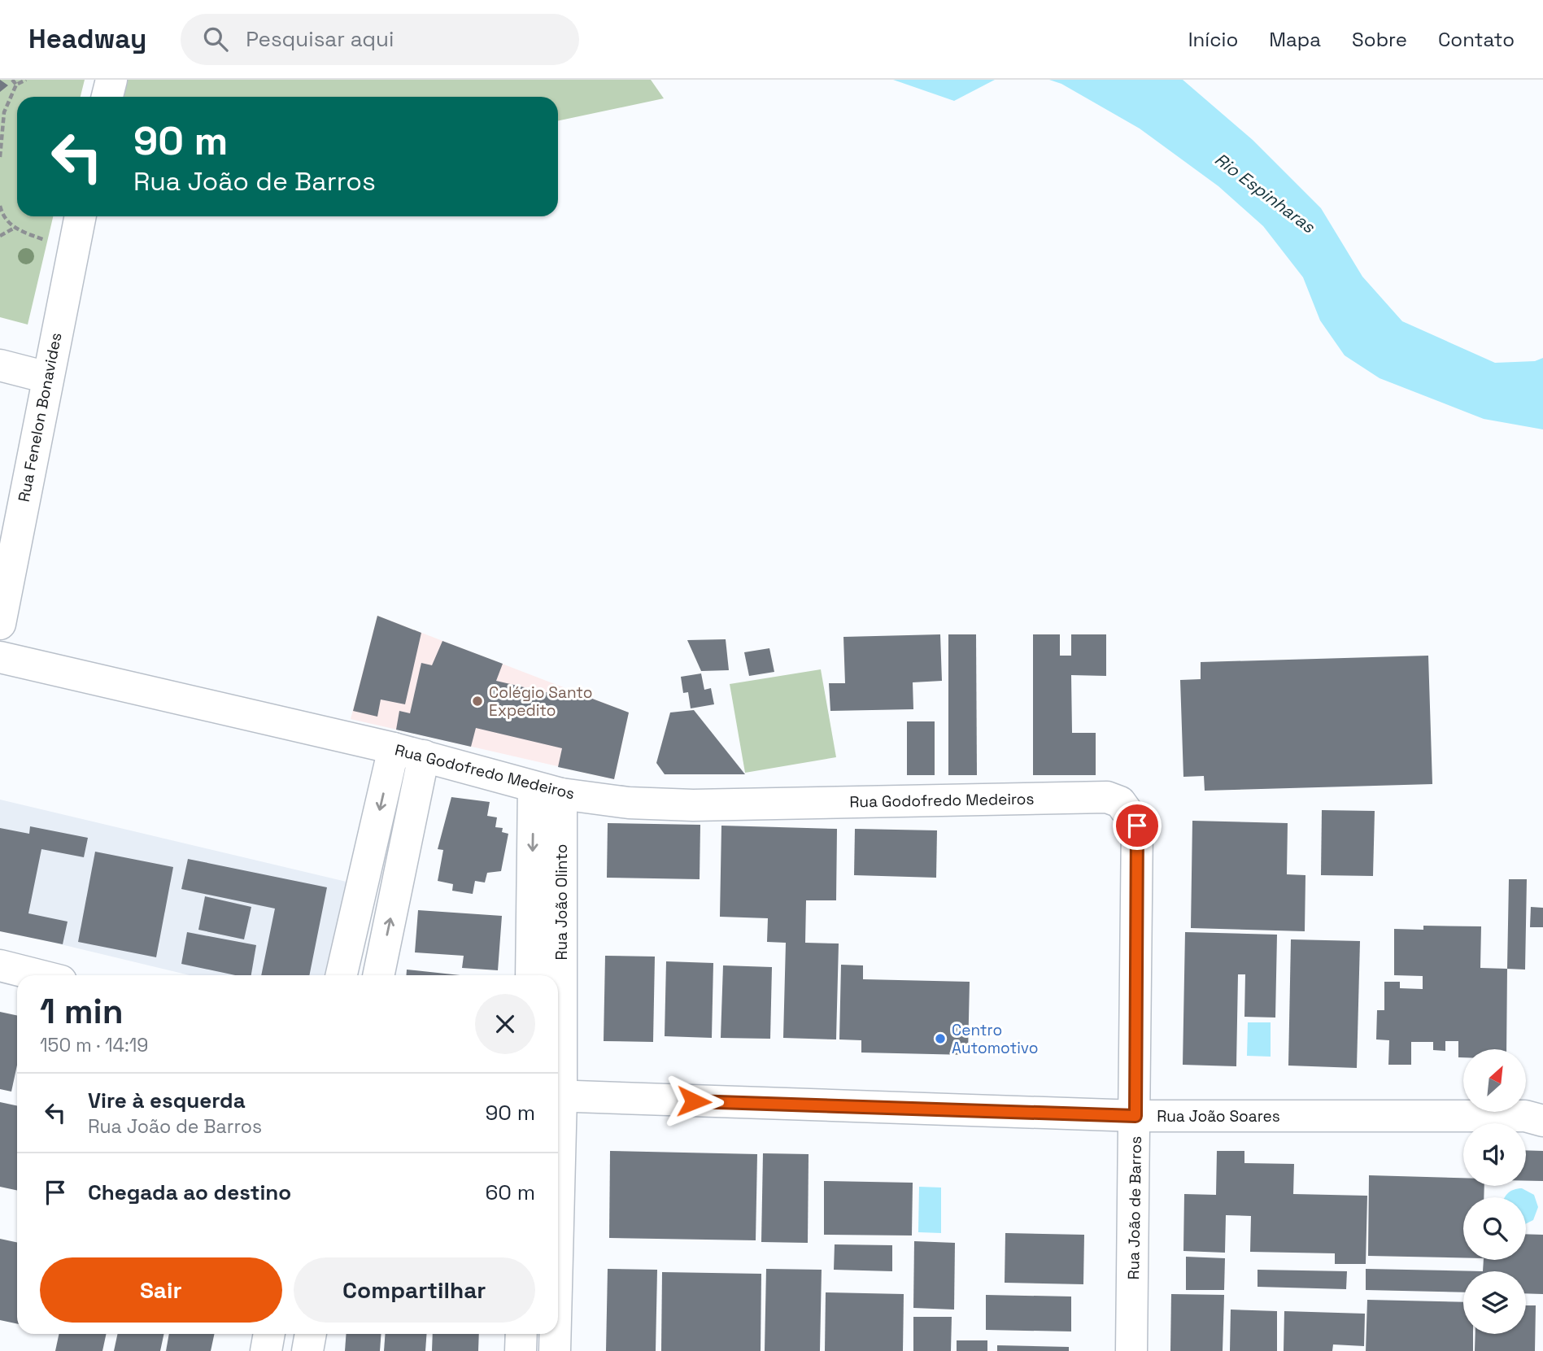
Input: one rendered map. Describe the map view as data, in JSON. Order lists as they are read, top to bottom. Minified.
{"streets":{"street":["Rua Fenelon Bonavides","Rua Godofredo Medeiros","Rua João Olinto","Rua João Soares","Rua João de Barros"]},"crossings":[["Rua Godofredo Medeiros","Rua João Olinto"],["Rua Godofredo Medeiros","Rua João de Barros"],["Rua João Soares","Rua João de Barros"]],"water":["Rio Espinharas"],"places":["Colégio Santo Expedito","Centro Automotivo"],"north":"top right","page":{"header":"Headway","search":"Pesquisar aqui","nav":["Início","Mapa","Sobre","Contato"],"turn":["90 m","Rua João de Barros"],"heading":["1 min","150 m · 14:19"],"list":[{"name":"Vire à esquerda","note":"Rua João de Barros","value":"90 m"},{"name":"Chegada ao destino","value":"60 m"}],"buttons":["Sair","Compartilhar"]}}
